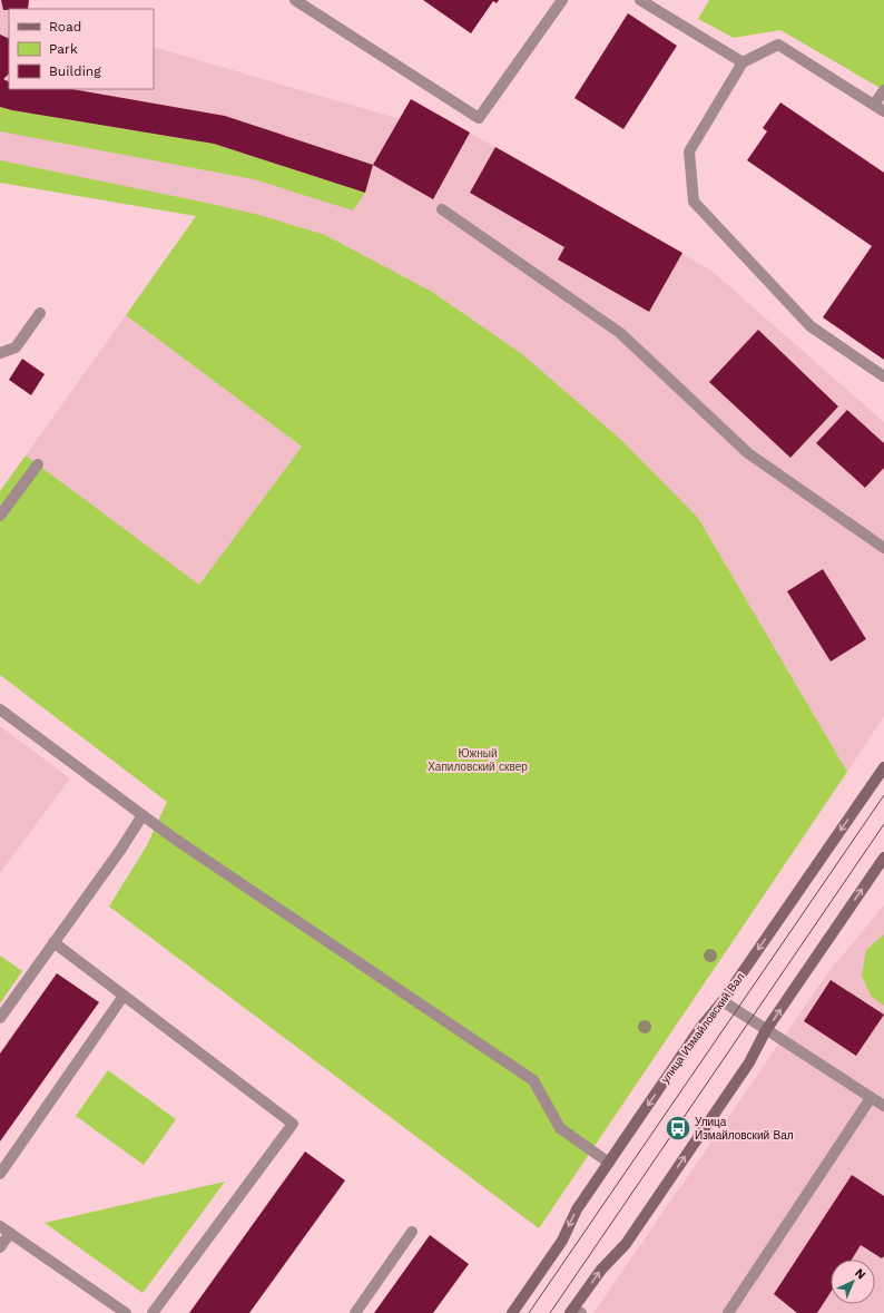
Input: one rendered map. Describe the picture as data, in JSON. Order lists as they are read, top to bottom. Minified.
{"streets":{"main road":["улица Измайловский Вал"]},"parks":["Южный Хапиловский сквер"],"places":{"bus stop":["Улица Измайловский Вал"]},"legend":["Road","Park","Building"],"north":"top right"}
